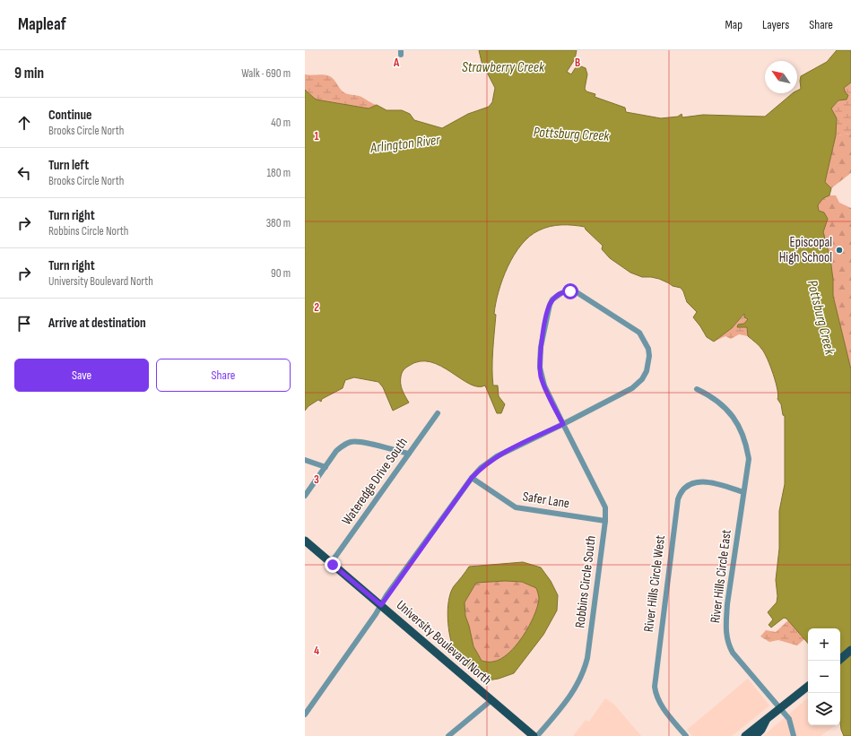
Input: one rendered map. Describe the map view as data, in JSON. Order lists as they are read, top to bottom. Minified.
{"streets":{"main road":["University Boulevard North"],"street":["Wateredge Drive South","Safer Lane","River Hills Circle East","Robbins Circle South","River Hills Circle West"]},"crossings":[["Wateredge Drive South","University Boulevard North"],["Safer Lane","Robbins Circle South"],["River Hills Circle East","River Hills Circle West"]],"water":["Strawberry Creek","Pottsburg Creek","Arlington River"],"places":["Episcopal High School"],"north":"top left","page":{"header":"Mapleaf","nav":["Map","Layers","Share"],"heading":["9 min","Walk · 690 m"],"list":[["Continue","Brooks Circle North","40 m"],["Turn left","Brooks Circle North","180 m"],["Turn right","Robbins Circle North","380 m"],["Turn right","University Boulevard North","90 m"],"Arrive at destination"],"buttons":["Save","Share"],"map_buttons":["+","−"]},"grid":{"columns":["A","B"],"rows":["1","2","3","4"]}}
